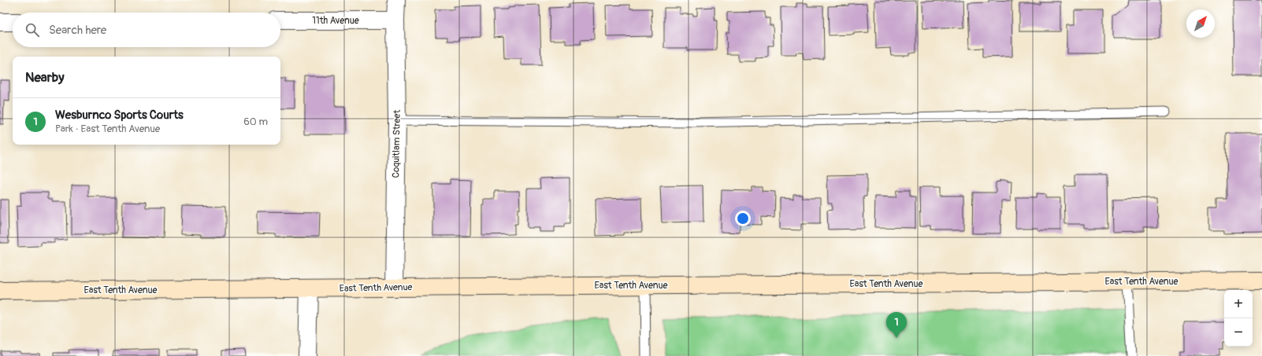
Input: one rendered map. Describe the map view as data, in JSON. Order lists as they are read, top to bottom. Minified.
{"streets":{"main road":["East Tenth Avenue"],"street":["11th Avenue","Coquitlam Street"]},"crossings":[["11th Avenue","Coquitlam Street"],["Coquitlam Street","East Tenth Avenue"]],"north":"top right","page":{"search":"Search here","heading":"Nearby","list":[{"mark":"1","name":"Wesburnco Sports Courts","note":"Park · East Tenth Avenue","value":"60 m"}],"map_buttons":["+","−"],"pins":"1"}}
